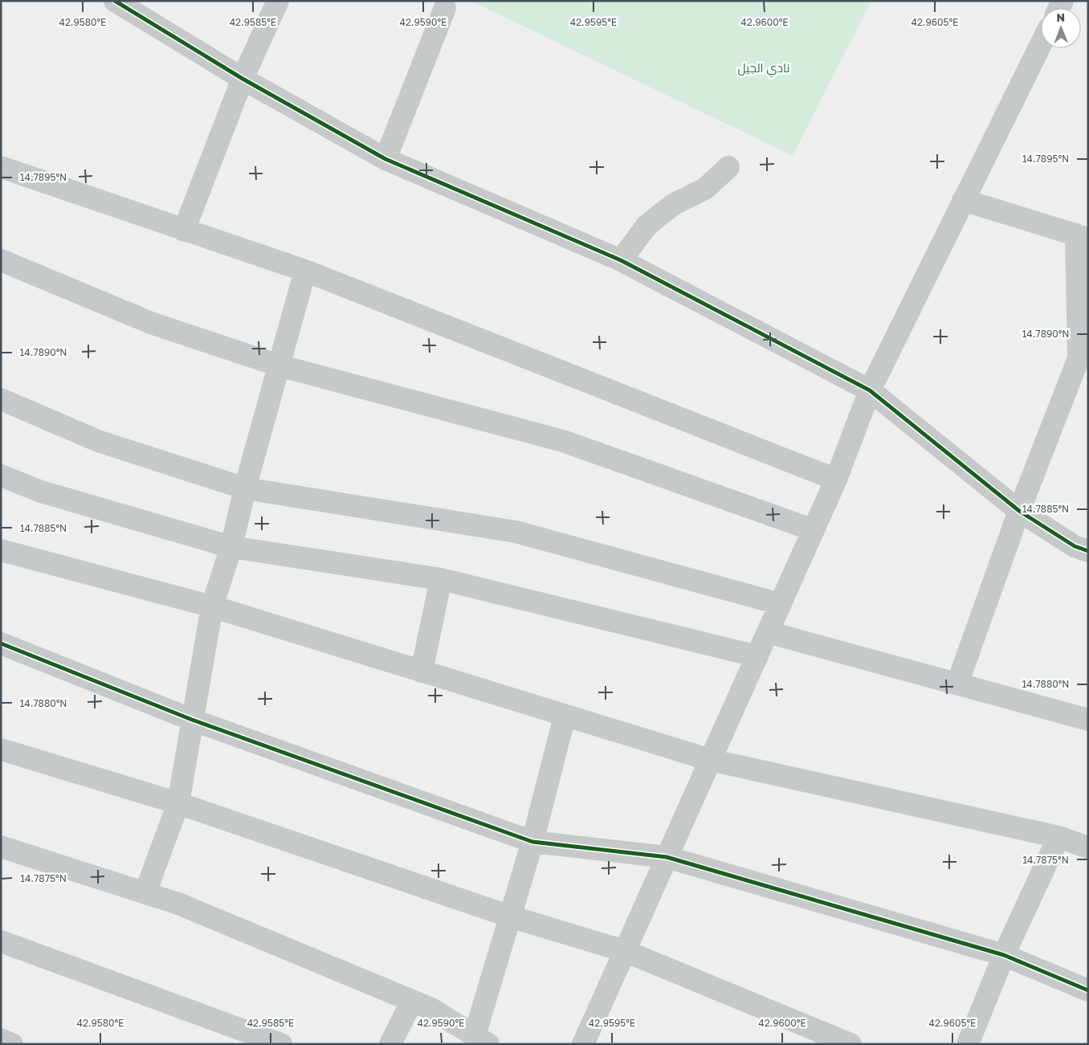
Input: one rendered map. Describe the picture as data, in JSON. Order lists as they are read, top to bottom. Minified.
{"parks":["نادي الجيل"],"north":"top","coordinates":["42.9580°E","42.9585°E","42.9590°E","42.9595°E","42.9600°E","42.9605°E","14.7895°N","14.7890°N","14.7885°N","14.7880°N","14.7875°N"]}
